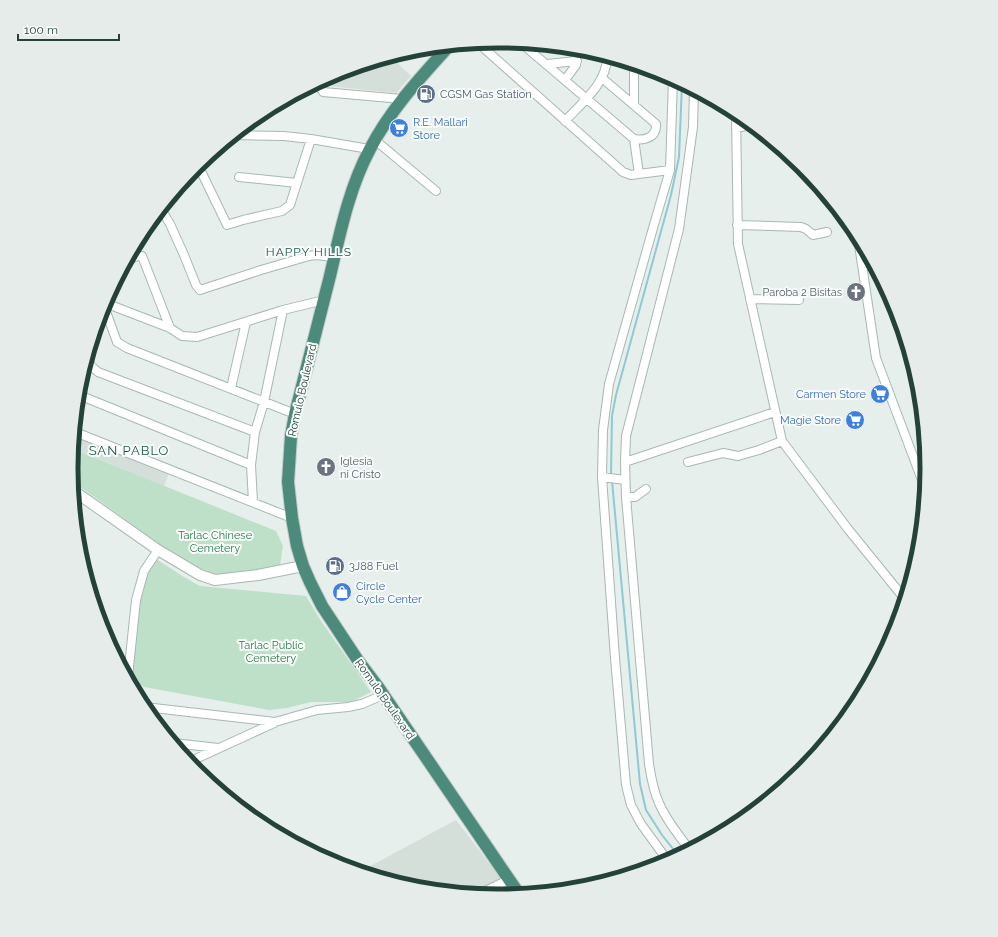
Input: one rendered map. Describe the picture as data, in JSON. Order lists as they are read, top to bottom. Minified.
{"streets":{"highway":["Romulo Boulevard"]},"districts":["HAPPY HILLS","SAN PABLO"],"parks":["Tarlac Chinese Cemetery","Tarlac Public Cemetery"],"places":{"fuel station":["CGSM Gas Station","3J88 Fuel"],"supermarket":["R.E. Mallari Store","Carmen Store","Magie Store"],"church":["Paroba 2 Bisitas","Iglesia ni Cristo"],"shop":["Circle Cycle Center"]},"scale_bar":"100 m"}
